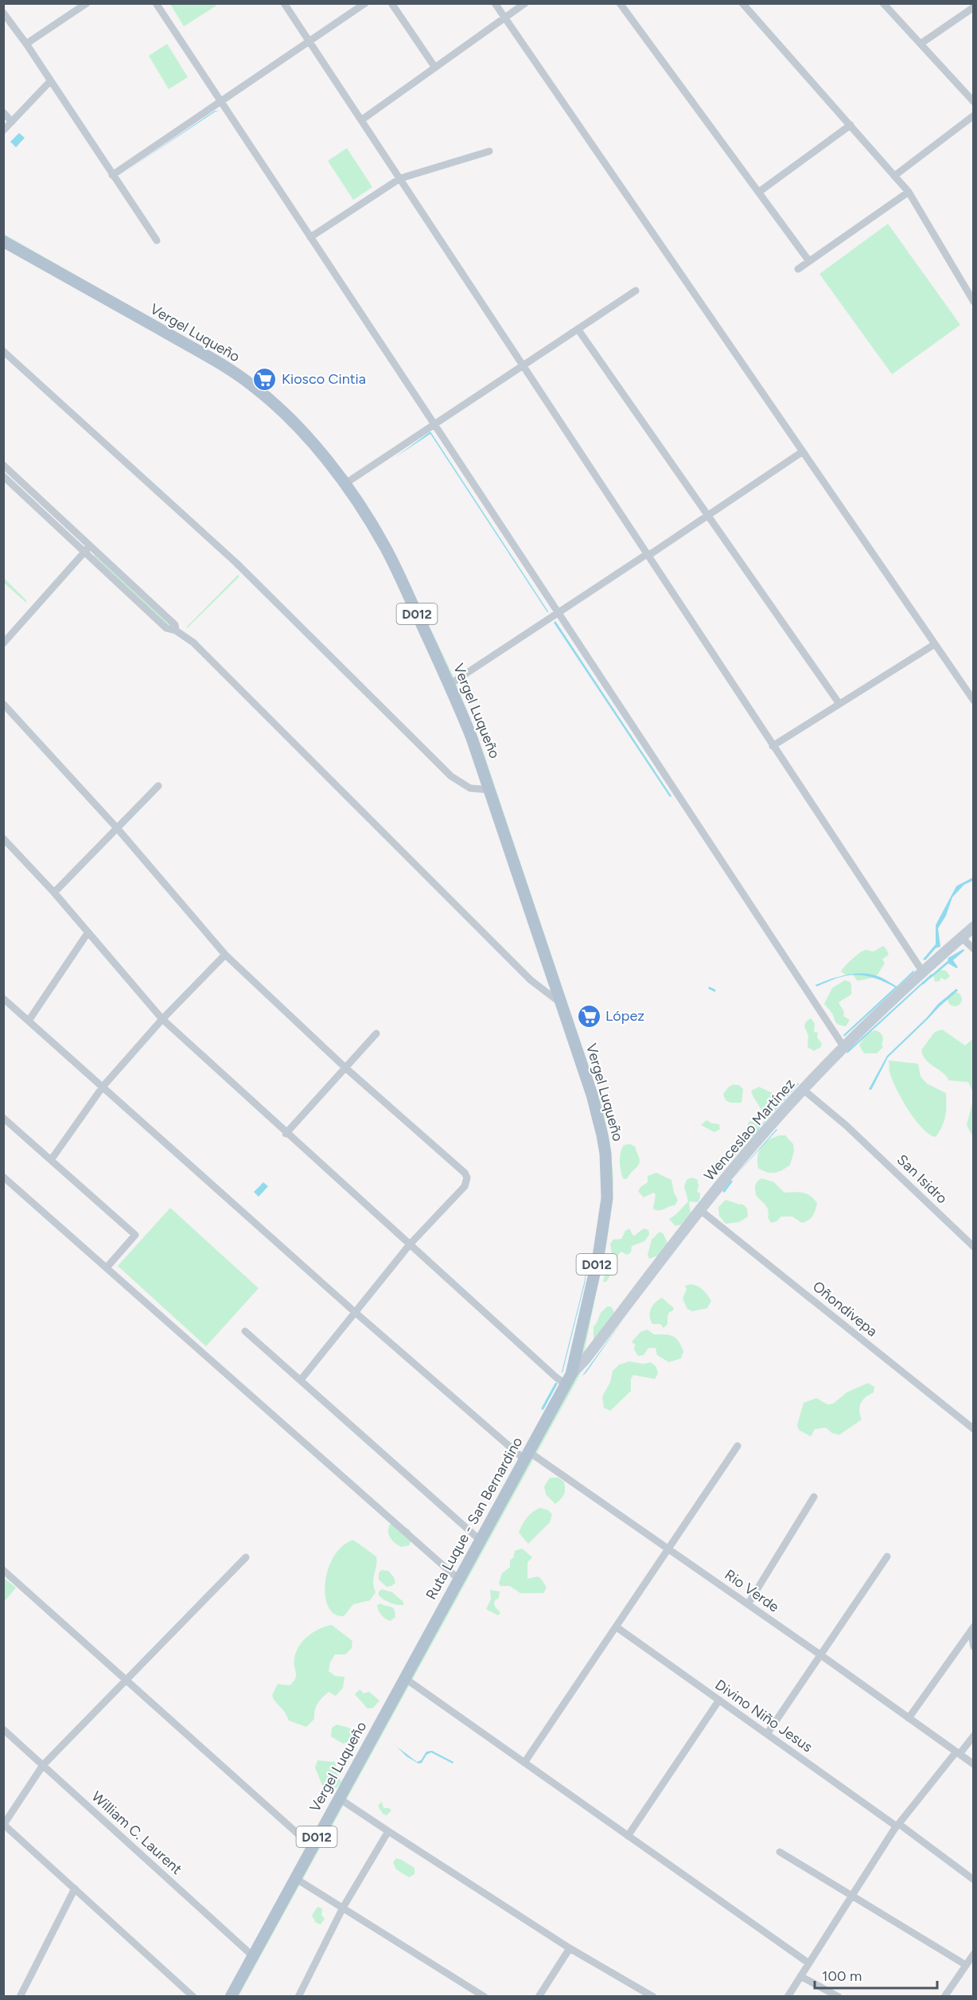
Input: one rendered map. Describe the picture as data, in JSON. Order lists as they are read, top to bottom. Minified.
{"streets":{"main road":["Vergel Luqueño","D012","Wenceslao Martínez","Ruta Luque - San Bernardino"],"street":["San Isidro","Oñondivepa","Rio Verde","Divino Niño Jesus","William C. Laurent"]},"crossings":[["Vergel Luqueño","Wenceslao Martínez"],["Vergel Luqueño","Ruta Luque - San Bernardino"],["Vergel Luqueño","William C. Laurent"],["Wenceslao Martínez","San Isidro"],["Wenceslao Martínez","Oñondivepa"],["Wenceslao Martínez","Ruta Luque - San Bernardino"],["Ruta Luque - San Bernardino","Rio Verde"]],"places":{"supermarket":["Kiosco Cintia","López"]},"scale_bar":"100 m"}
